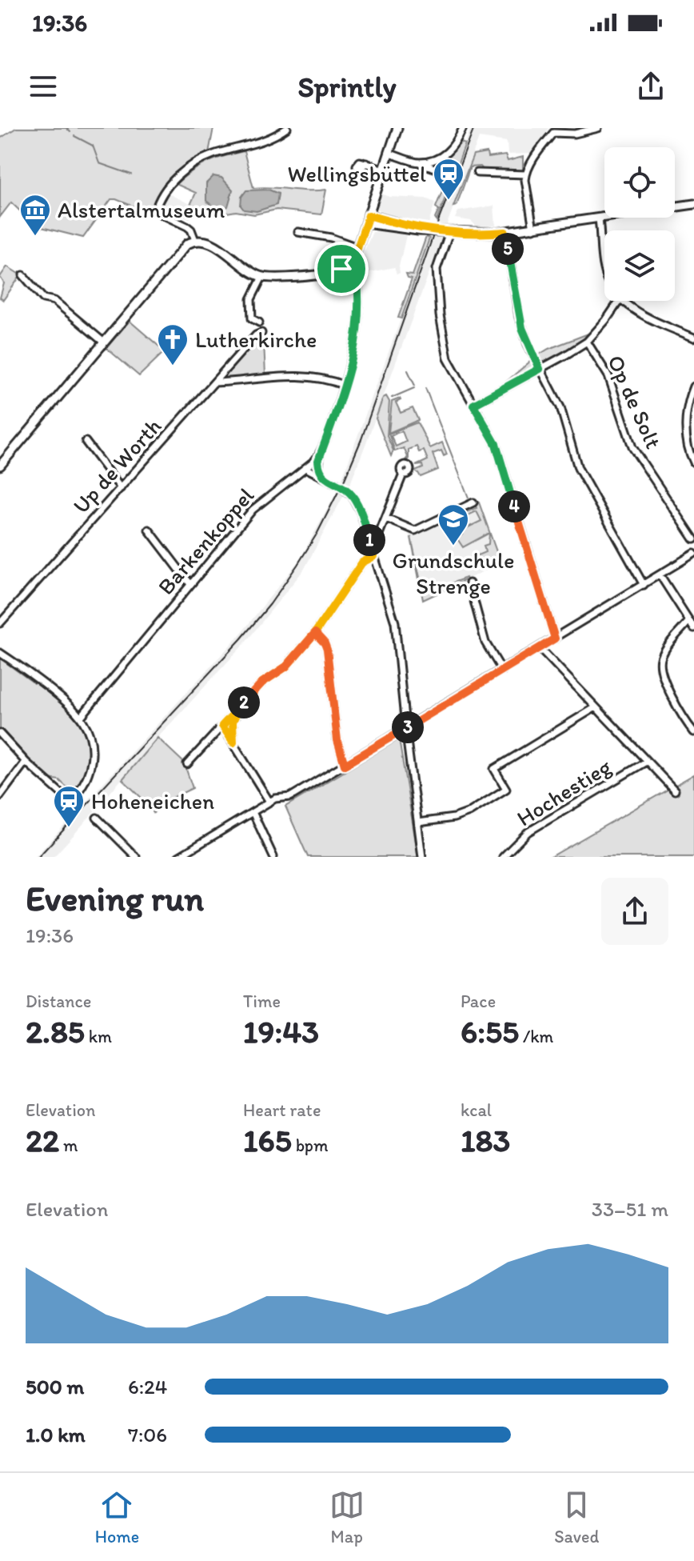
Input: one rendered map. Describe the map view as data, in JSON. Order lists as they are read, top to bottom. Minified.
{"streets":{"street":["Op de Solt","Up de Worth","Barkenkoppel","Hochestieg"]},"places":{"station":["Wellingsbüttel","Hoheneichen"],"museum":["Alstertalmuseum"],"church":["Lutherkirche"],"school or university":["Grundschule Strenge"]},"page":{"status":"19:36","header":"Sprintly","pins":["5","4","1","2","3"],"heading":["Evening run","19:36"],"stats":[["Distance","2.85 km"],["Time","19:43"],["Pace","6:55 /km"],["Elevation","22 m"],["Heart rate","165 bpm"],["kcal","183"]],"chart":["Elevation","33–51 m"],"list":[{"name":"500 m","note":"6:24"},{"name":"1.0 km","note":"7:06"}],"tabs":["Home","Map","Saved"]}}
